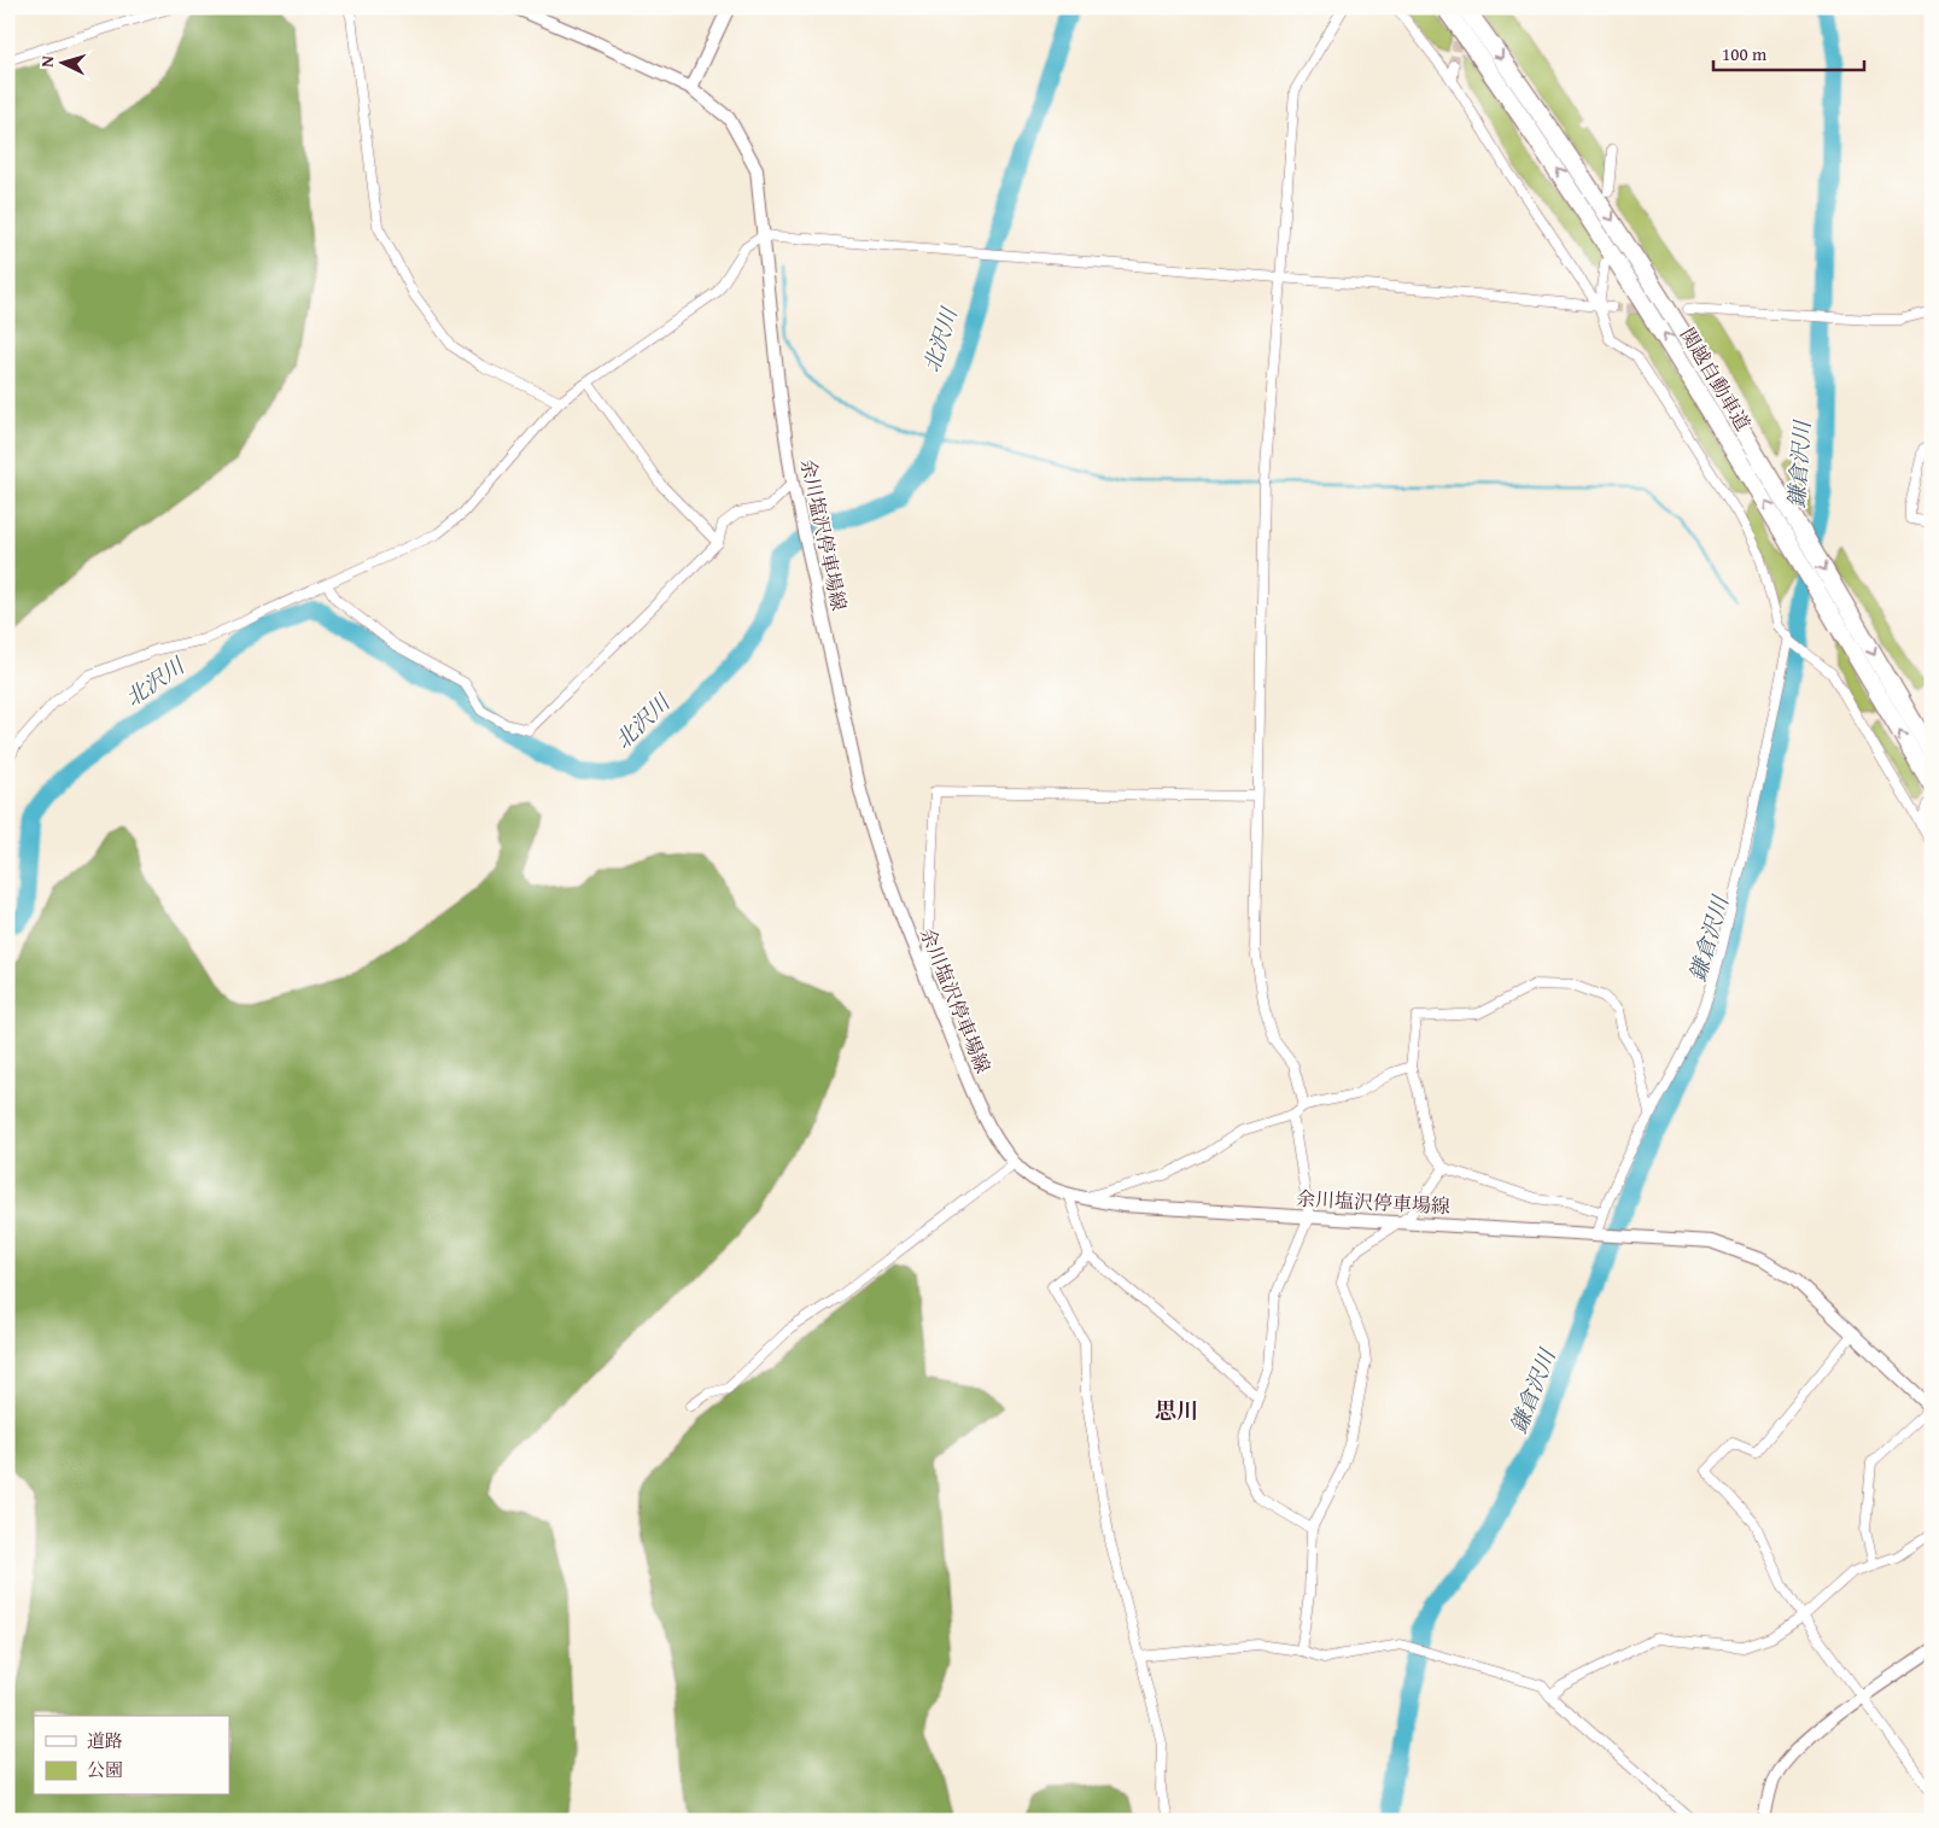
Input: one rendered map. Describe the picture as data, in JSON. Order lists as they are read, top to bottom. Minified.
{"streets":{"highway":["関越自動車道"],"main road":["余川塩沢停車場線"]},"districts":["思川"],"water":["北沢川","鎌倉沢川"],"legend":["道路","公園"],"scale_bar":"100 m","north":"left"}
